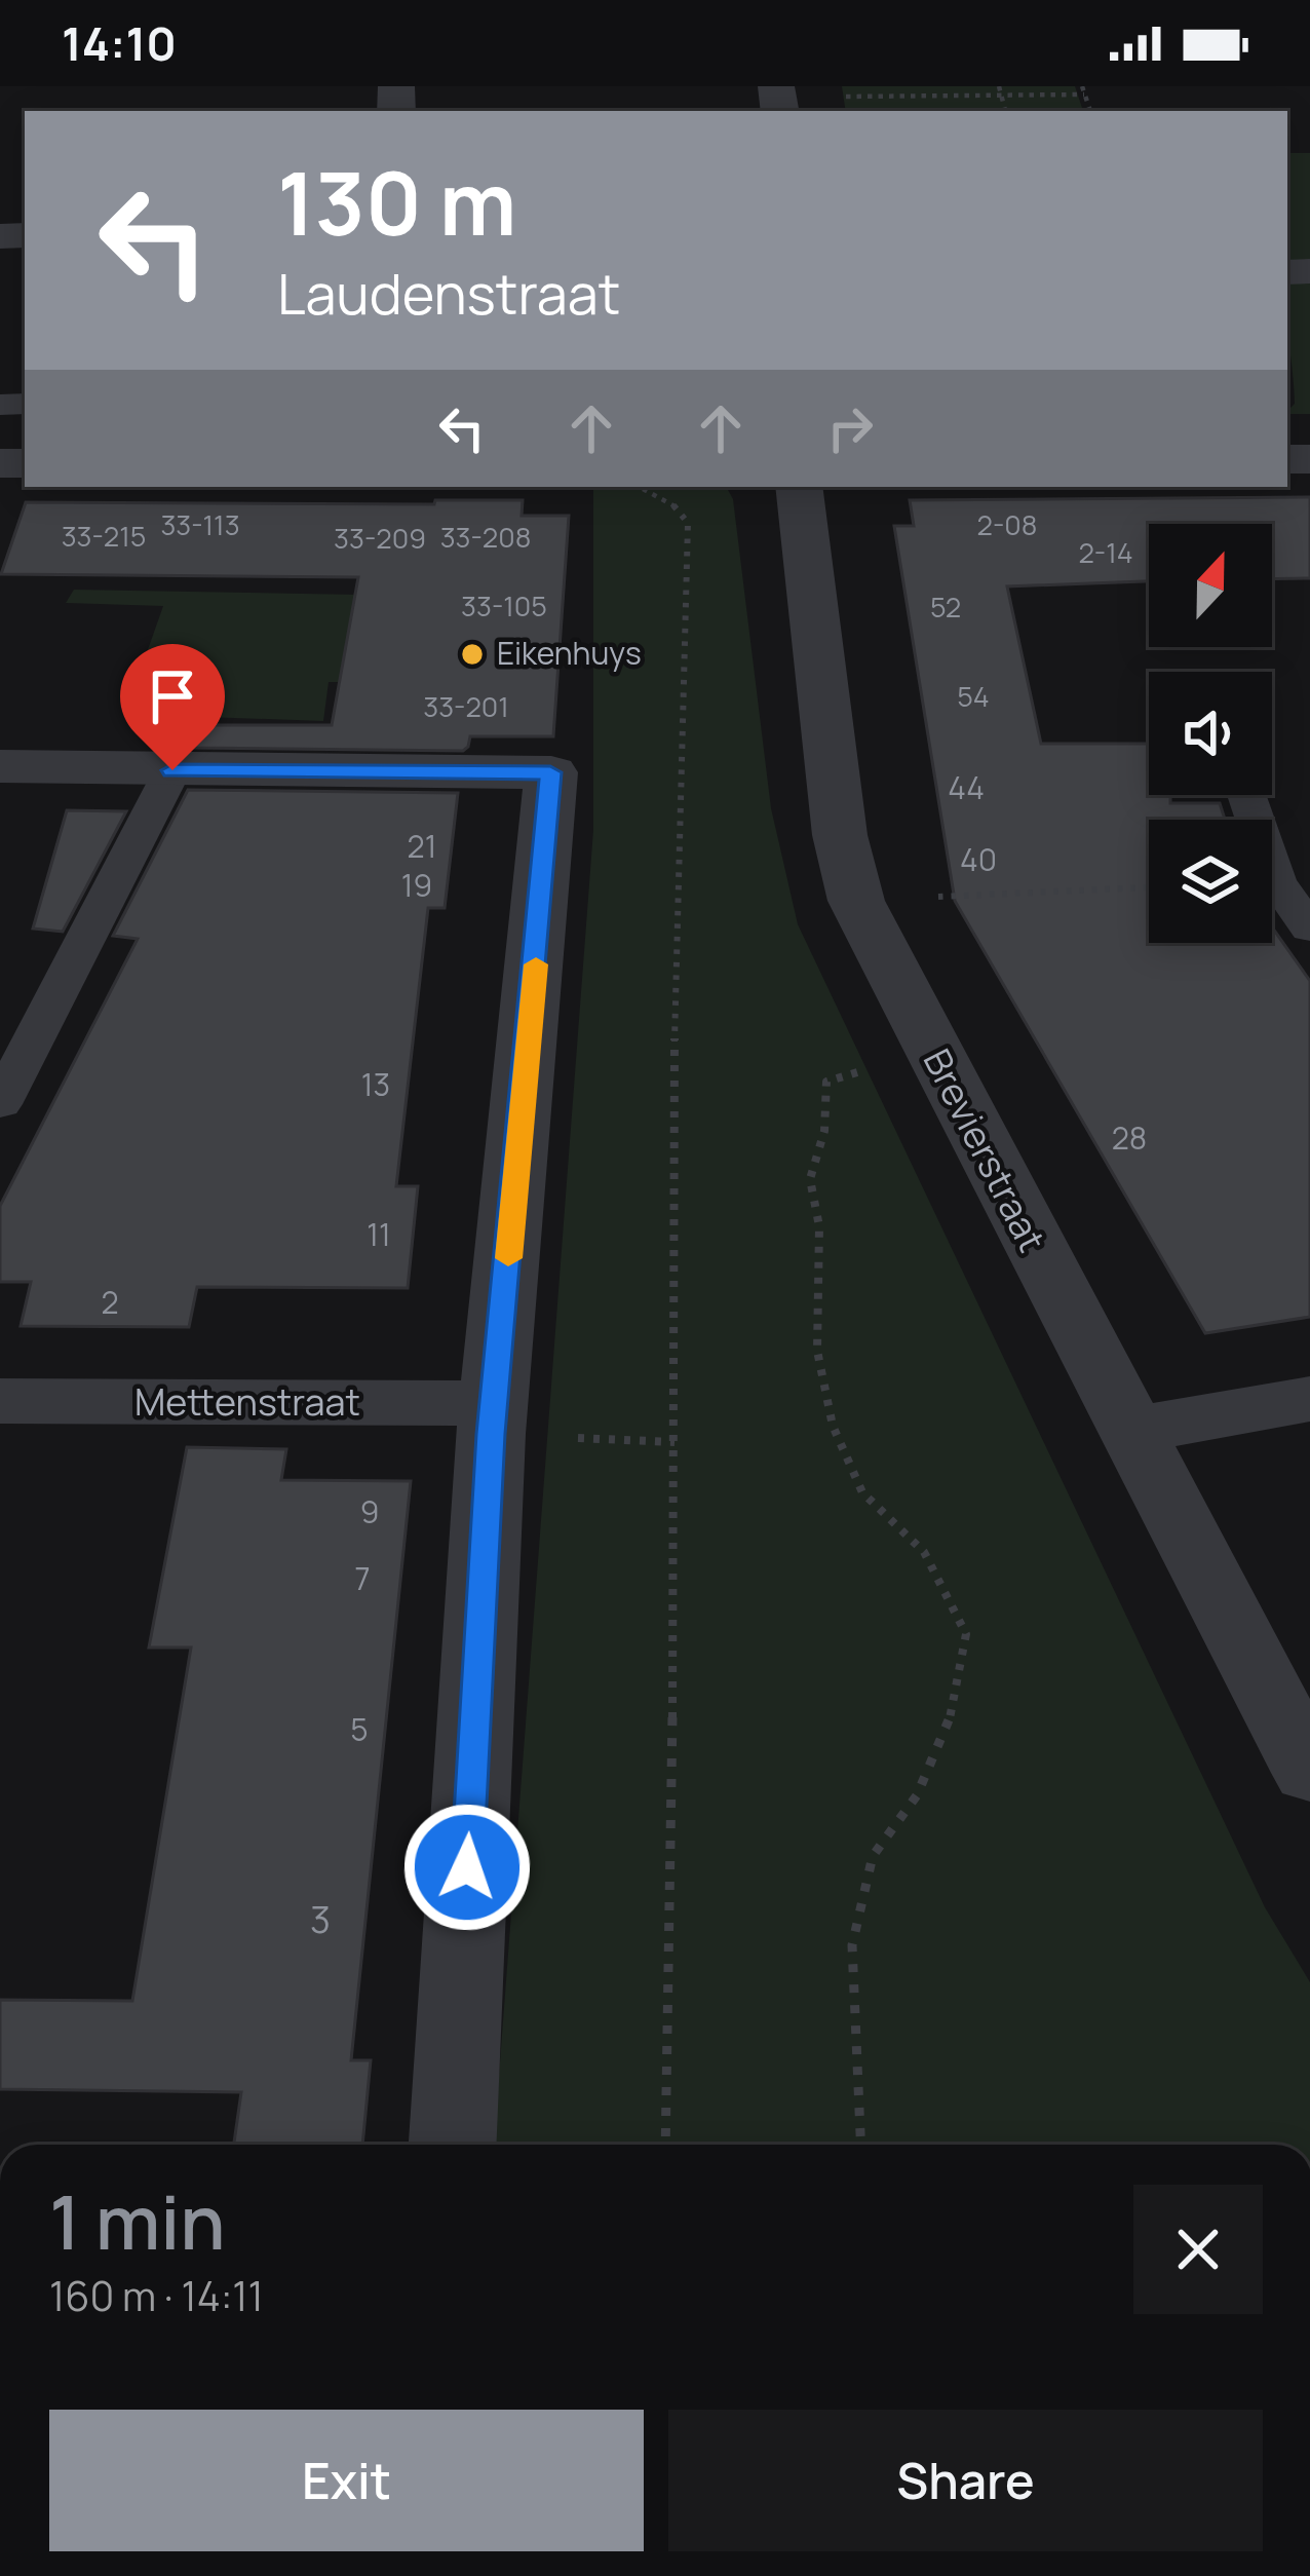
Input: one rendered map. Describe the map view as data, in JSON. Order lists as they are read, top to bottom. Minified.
{"streets":{"street":["Brevierstraat","Mettenstraat"]},"places":["Eikenhuys"],"house_numbers":["33-113","2-08","33-215","33-208","33-209","2-14","33-105","52","54","33-201","44","21","40","19","13","28","11","2","9","7","5","3"],"north":"top","page":{"status":"14:10","turn":["130 m","Laudenstraat"],"heading":["1 min","160 m · 14:11"],"buttons":["Exit","Share"]}}
